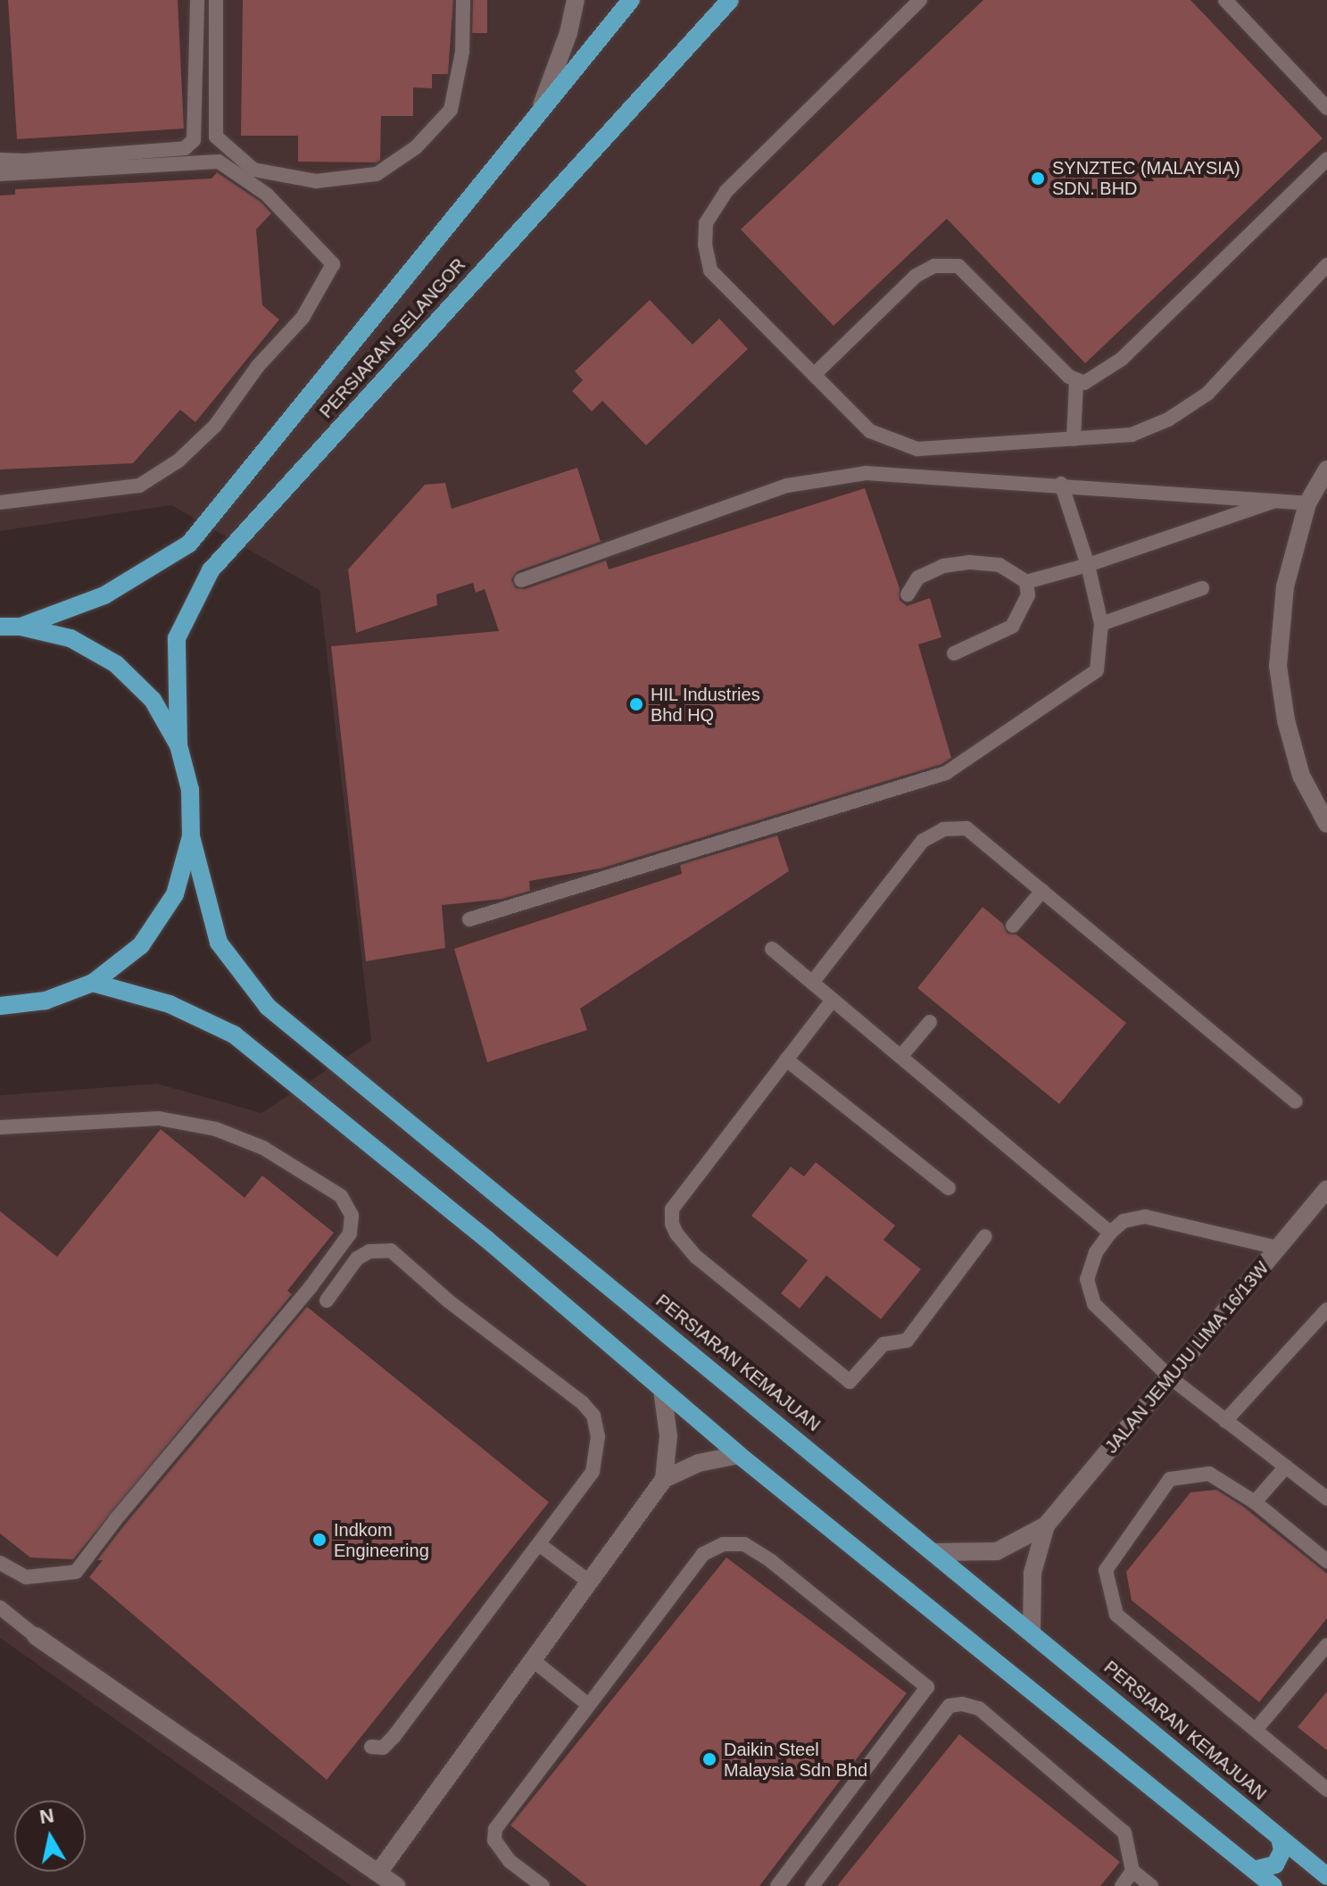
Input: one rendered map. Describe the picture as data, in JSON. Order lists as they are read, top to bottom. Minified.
{"streets":{"main road":["PERSIARAN SELANGOR","PERSIARAN KEMAJUAN"],"street":["JALAN JEMUJU LIMA 16/13W"]},"crossings":[["JALAN JEMUJU LIMA 16/13W","PERSIARAN KEMAJUAN"]],"places":["SYNZTEC (MALAYSIA) SDN. BHD","HIL Industries Bhd HQ","Indkom Engineering","Daikin Steel Malaysia Sdn Bhd"],"north":"top"}
